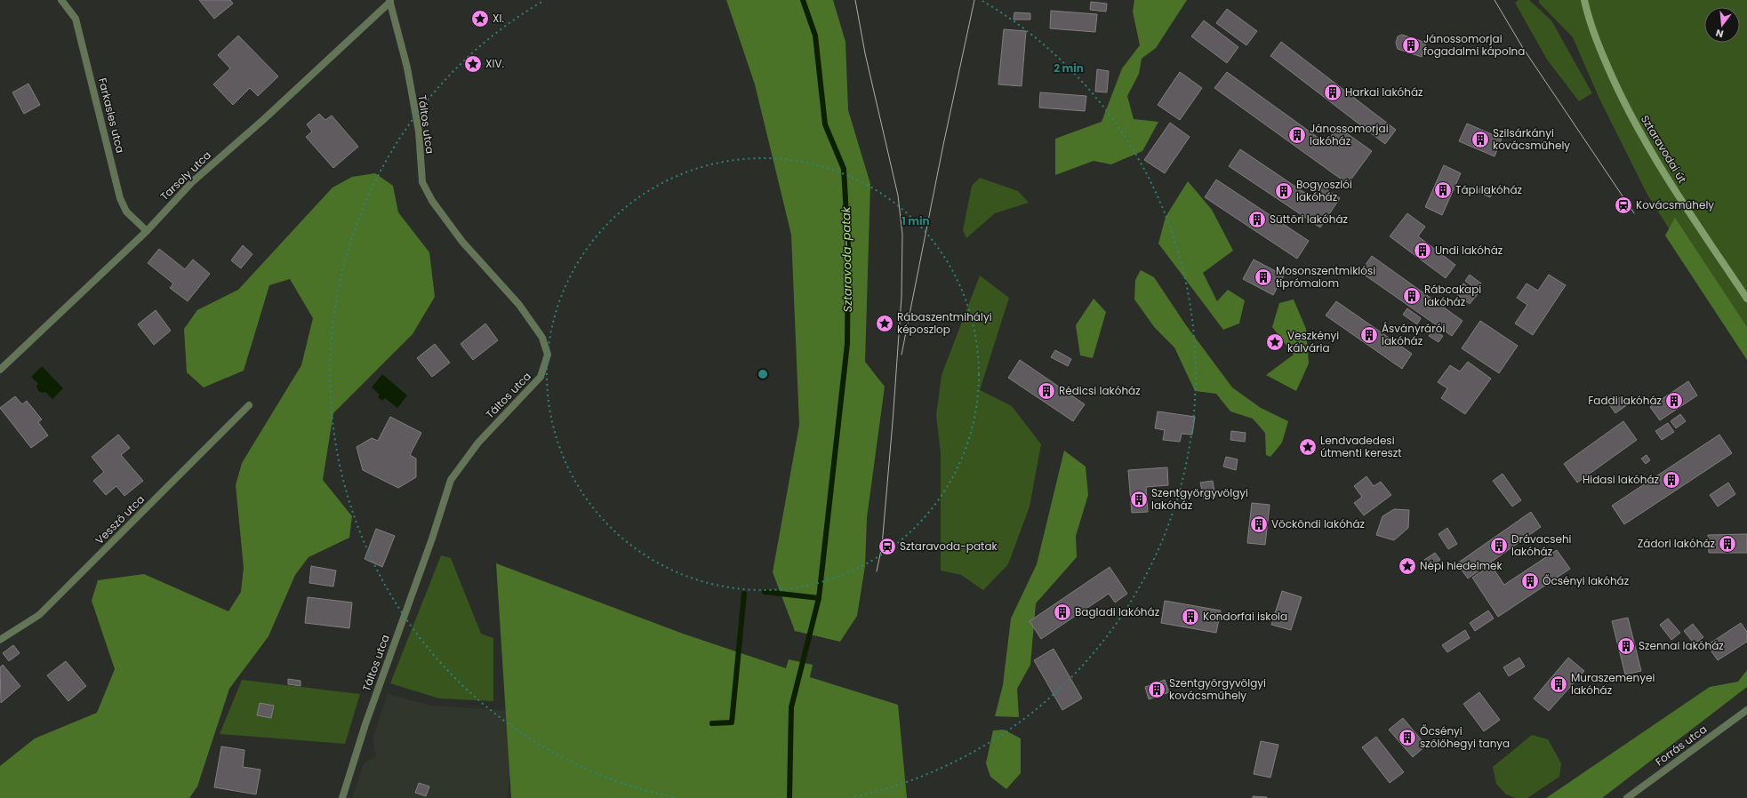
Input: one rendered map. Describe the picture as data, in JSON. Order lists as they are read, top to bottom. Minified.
{"streets":{"street":["Farkasles utca","Táltos utca","Sztaravodai út","Tarsoly utca","Vessző utca","Forrás utca"]},"crossings":[["Farkasles utca","Tarsoly utca"],["Táltos utca","Tarsoly utca"]],"water":["Sztaravoda-patak"],"places":{"place":["XI.","XIV.","Rábaszentmihályi képoszlop","Veszkényi kálvária","Lendvadedesi útmenti kereszt","Népi hiedelmek"],"building":["Jánossomorjai fogadalmi kápolna","Harkai lakóház","Jánossomorjai lakóház","Szilsárkányi kovácsműhely","Tápi lakóház","Bogyoszlói lakóház","Süttöri lakóház","Undi lakóház","Mosonszentmiklósi tiprómalom","Rábcakapi lakóház","Ásványrárói lakóház","Rédicsi lakóház","Faddi lakóház","Hidasi lakóház","Szentgyörgyvölgyi lakóház","Vöcköndi lakóház","Zádori lakóház","Drávacsehi lakóház","Őcsényi lakóház","Bagladi lakóház","Kondorfai iskola","Szennai lakóház","Muraszemenyei lakóház","Szentgyörgyvölgyi kovácsműhely","Őcsényi szőlőhegyi tanya"],"station":["Kovácsműhely","Sztaravoda-patak"]},"north":"bottom","rings":["2 min","1 min"]}
